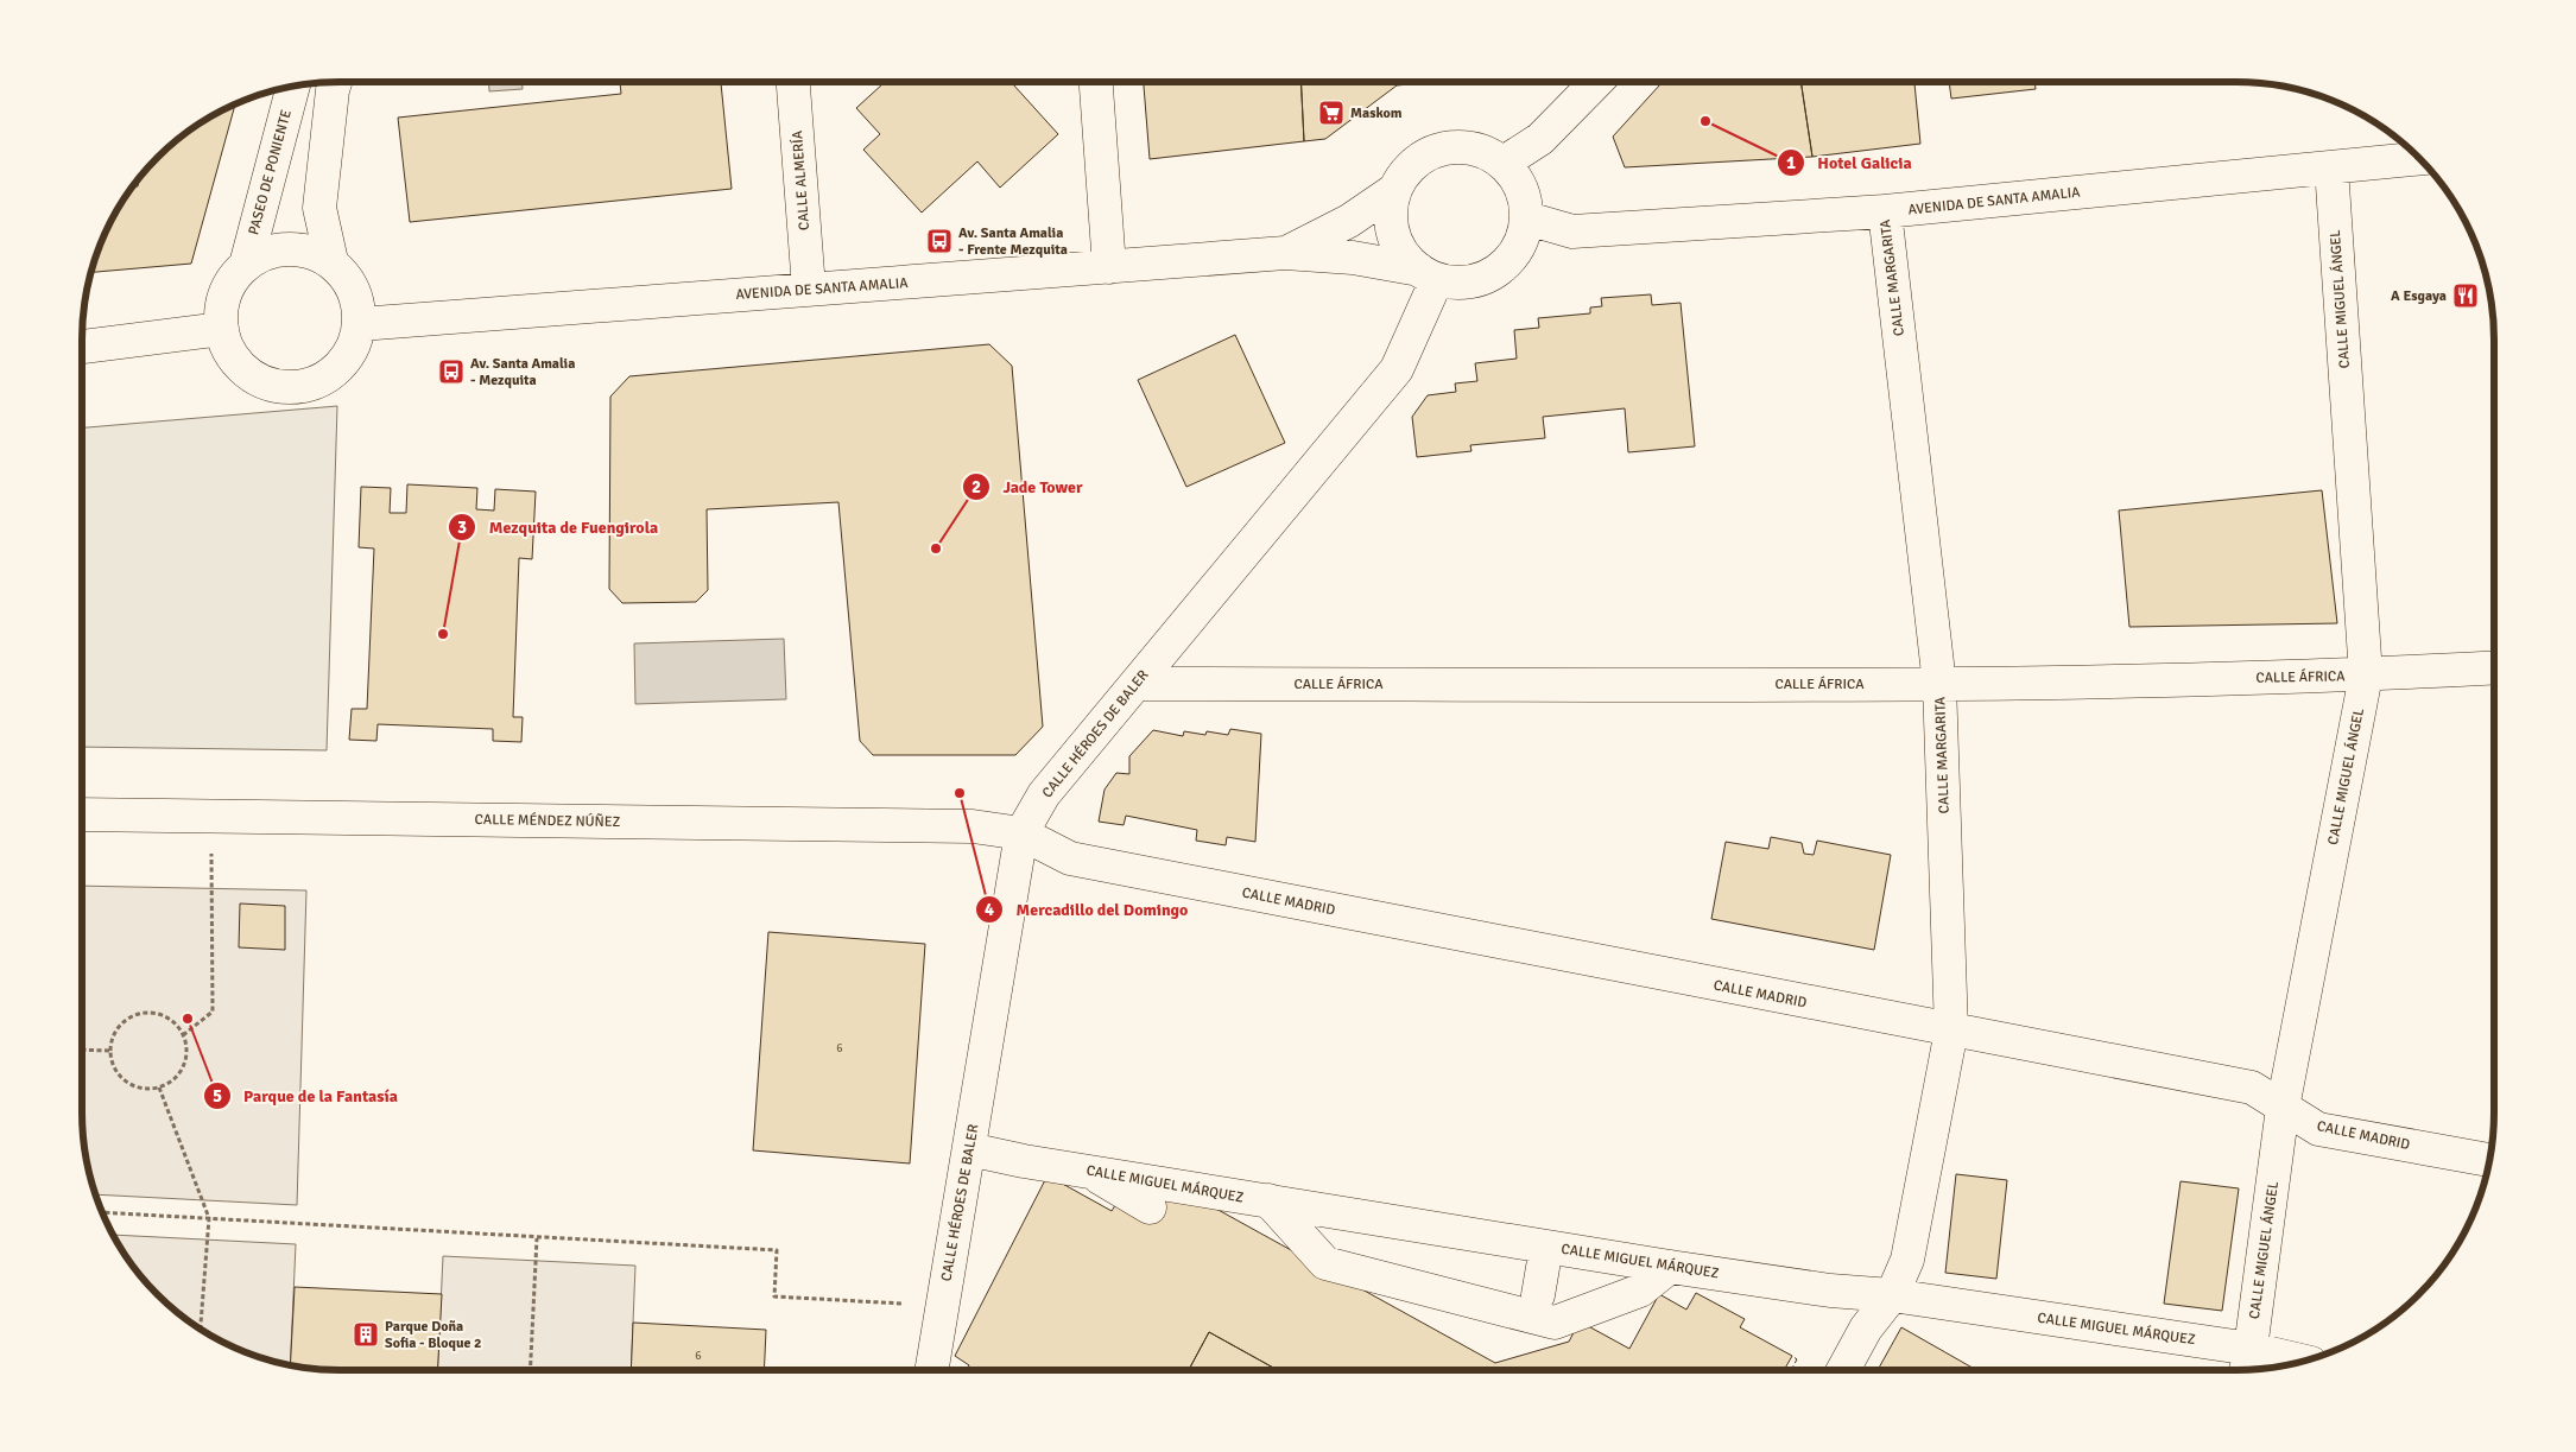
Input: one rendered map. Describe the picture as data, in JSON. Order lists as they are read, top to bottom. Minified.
{"streets":{"street":["PASEO DE PONIENTE","CALLE ALMERÍA","AVENIDA DE SANTA AMALIA","CALLE MARGARITA","CALLE MIGUEL ÁNGEL","CALLE ÁFRICA","CALLE HÉROES DE BALER","CALLE MÉNDEZ NÚÑEZ","CALLE MADRID","CALLE MIGUEL MÁRQUEZ"]},"crossings":[["PASEO DE PONIENTE","AVENIDA DE SANTA AMALIA"],["CALLE ALMERÍA","AVENIDA DE SANTA AMALIA"],["AVENIDA DE SANTA AMALIA","CALLE MARGARITA"],["AVENIDA DE SANTA AMALIA","CALLE MIGUEL ÁNGEL"],["AVENIDA DE SANTA AMALIA","CALLE HÉROES DE BALER"],["CALLE MARGARITA","CALLE ÁFRICA"],["CALLE MARGARITA","CALLE MADRID"],["CALLE MARGARITA","CALLE MIGUEL MÁRQUEZ"],["CALLE MIGUEL ÁNGEL","CALLE ÁFRICA"],["CALLE MIGUEL ÁNGEL","CALLE MADRID"],["CALLE MIGUEL ÁNGEL","CALLE MIGUEL MÁRQUEZ"],["CALLE ÁFRICA","CALLE HÉROES DE BALER"],["CALLE HÉROES DE BALER","CALLE MÉNDEZ NÚÑEZ"],["CALLE HÉROES DE BALER","CALLE MADRID"],["CALLE HÉROES DE BALER","CALLE MIGUEL MÁRQUEZ"],["CALLE MÉNDEZ NÚÑEZ","CALLE MADRID"]],"places":{"supermarket":["Maskom"],"other":["Hotel Galicia","Jade Tower","Mezquita de Fuengirola","Mercadillo del Domingo","Parque de la Fantasía"],"bus stop":["Av. Santa Amalia - Frente Mezquita","Av. Santa Amalia - Mezquita"],"restaurant":["A Esgaya"],"building":["Parque Doña Sofia - Bloque 2"]},"house_numbers":["6","6"]}
